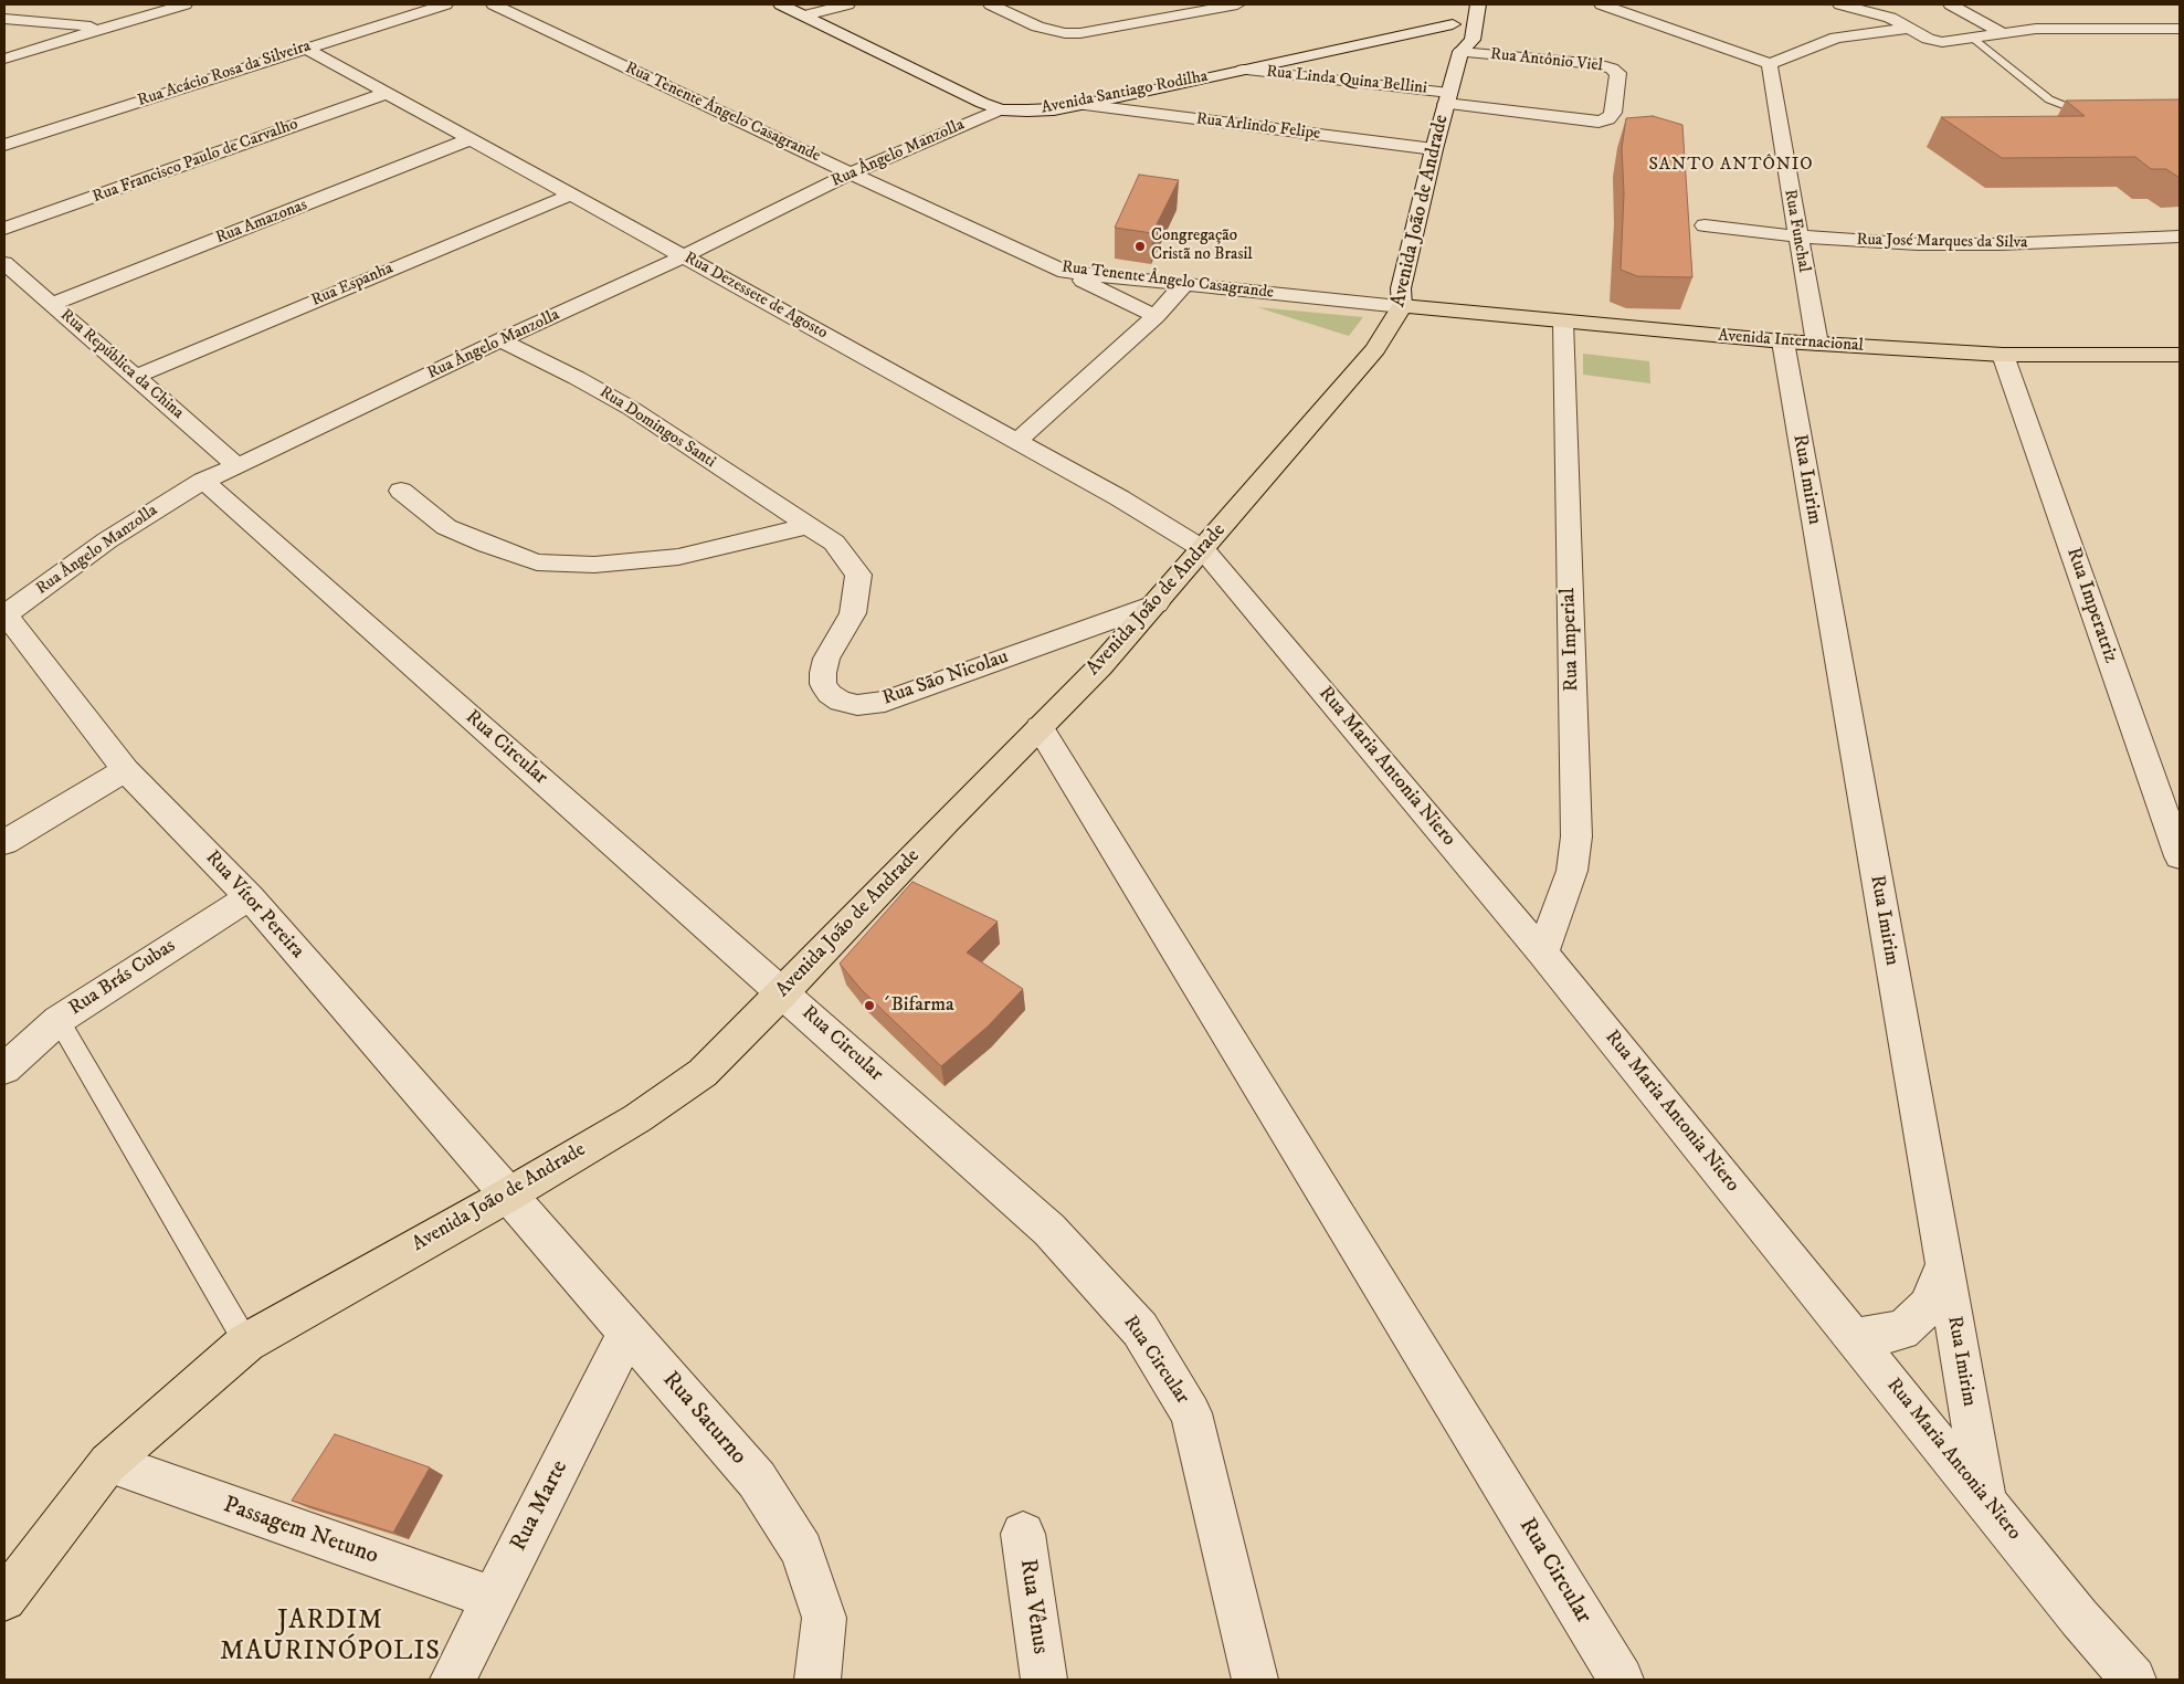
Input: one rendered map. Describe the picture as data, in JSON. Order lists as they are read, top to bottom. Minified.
{"streets":{"main road":["Avenida João de Andrade","Avenida Internacional"],"street":["Rua Antônio Viel","Rua Acácio Rosa da Silveira","Rua Linda Quina Bellini","Avenida Santiago Rodilha","Rua Tenente Ângelo Casagrande","Rua Arlindo Felipe","Rua Ângelo Manzolla","Rua Francisco Paulo de Carvalho","Rua Amazonas","Rua Funchal","Rua José Marques da Silva","Rua Espanha","Rua Dezessete de Agosto","Rua República da China","Rua Domingos Santi","Rua Imirim","Rua Imperatriz","Rua Imperial","Rua São Nicolau","Rua Circular","Rua Maria Antonia Niero","Rua Vítor Pereira","Rua Brás Cubas","Rua Saturno","Rua Marte","Passagem Netuno","Rua Vênus"]},"crossings":[["Rua Antônio Viel","Rua Linda Quina Bellini"],["Rua Antônio Viel","Avenida Santiago Rodilha"],["Rua Antônio Viel","Avenida João de Andrade"],["Rua Acácio Rosa da Silveira","Rua Dezessete de Agosto"],["Rua Linda Quina Bellini","Avenida Santiago Rodilha"],["Rua Linda Quina Bellini","Avenida João de Andrade"],["Avenida Santiago Rodilha","Rua Arlindo Felipe"],["Avenida Santiago Rodilha","Rua Ângelo Manzolla"],["Avenida Santiago Rodilha","Avenida João de Andrade"],["Rua Tenente Ângelo Casagrande","Rua Ângelo Manzolla"],["Rua Tenente Ângelo Casagrande","Avenida João de Andrade"],["Rua Tenente Ângelo Casagrande","Avenida Internacional"],["Rua Arlindo Felipe","Avenida João de Andrade"],["Rua Ângelo Manzolla","Rua Dezessete de Agosto"],["Rua Ângelo Manzolla","Rua República da China"],["Rua Ângelo Manzolla","Rua Domingos Santi"],["Rua Ângelo Manzolla","Rua Circular"],["Rua Ângelo Manzolla","Rua Vítor Pereira"],["Rua Francisco Paulo de Carvalho","Rua Dezessete de Agosto"],["Avenida João de Andrade","Rua Dezessete de Agosto"],["Avenida João de Andrade","Avenida Internacional"],["Avenida João de Andrade","Rua São Nicolau"],["Avenida João de Andrade","Rua Circular"],["Avenida João de Andrade","Rua Maria Antonia Niero"],["Avenida João de Andrade","Rua Vítor Pereira"],["Avenida João de Andrade","Rua Saturno"],["Avenida João de Andrade","Passagem Netuno"],["Rua Amazonas","Rua Dezessete de Agosto"],["Rua Amazonas","Rua República da China"],["Rua Funchal","Rua José Marques da Silva"],["Rua Funchal","Avenida Internacional"],["Rua Espanha","Rua Dezessete de Agosto"],["Rua Espanha","Rua República da China"],["Rua Dezessete de Agosto","Rua Maria Antonia Niero"],["Avenida Internacional","Rua Imirim"],["Avenida Internacional","Rua Imperatriz"],["Avenida Internacional","Rua Imperial"],["Rua Domingos Santi","Rua São Nicolau"],["Rua Imirim","Rua Maria Antonia Niero"],["Rua Imperial","Rua Maria Antonia Niero"],["Rua Vítor Pereira","Rua Brás Cubas"],["Rua Vítor Pereira","Rua Saturno"],["Rua Saturno","Rua Marte"],["Rua Marte","Passagem Netuno"]],"districts":["SANTO ANTÔNIO","JARDIM MAURINÓPOLIS"],"places":["Congregação Cristã no Brasil","´Bifarma"]}
